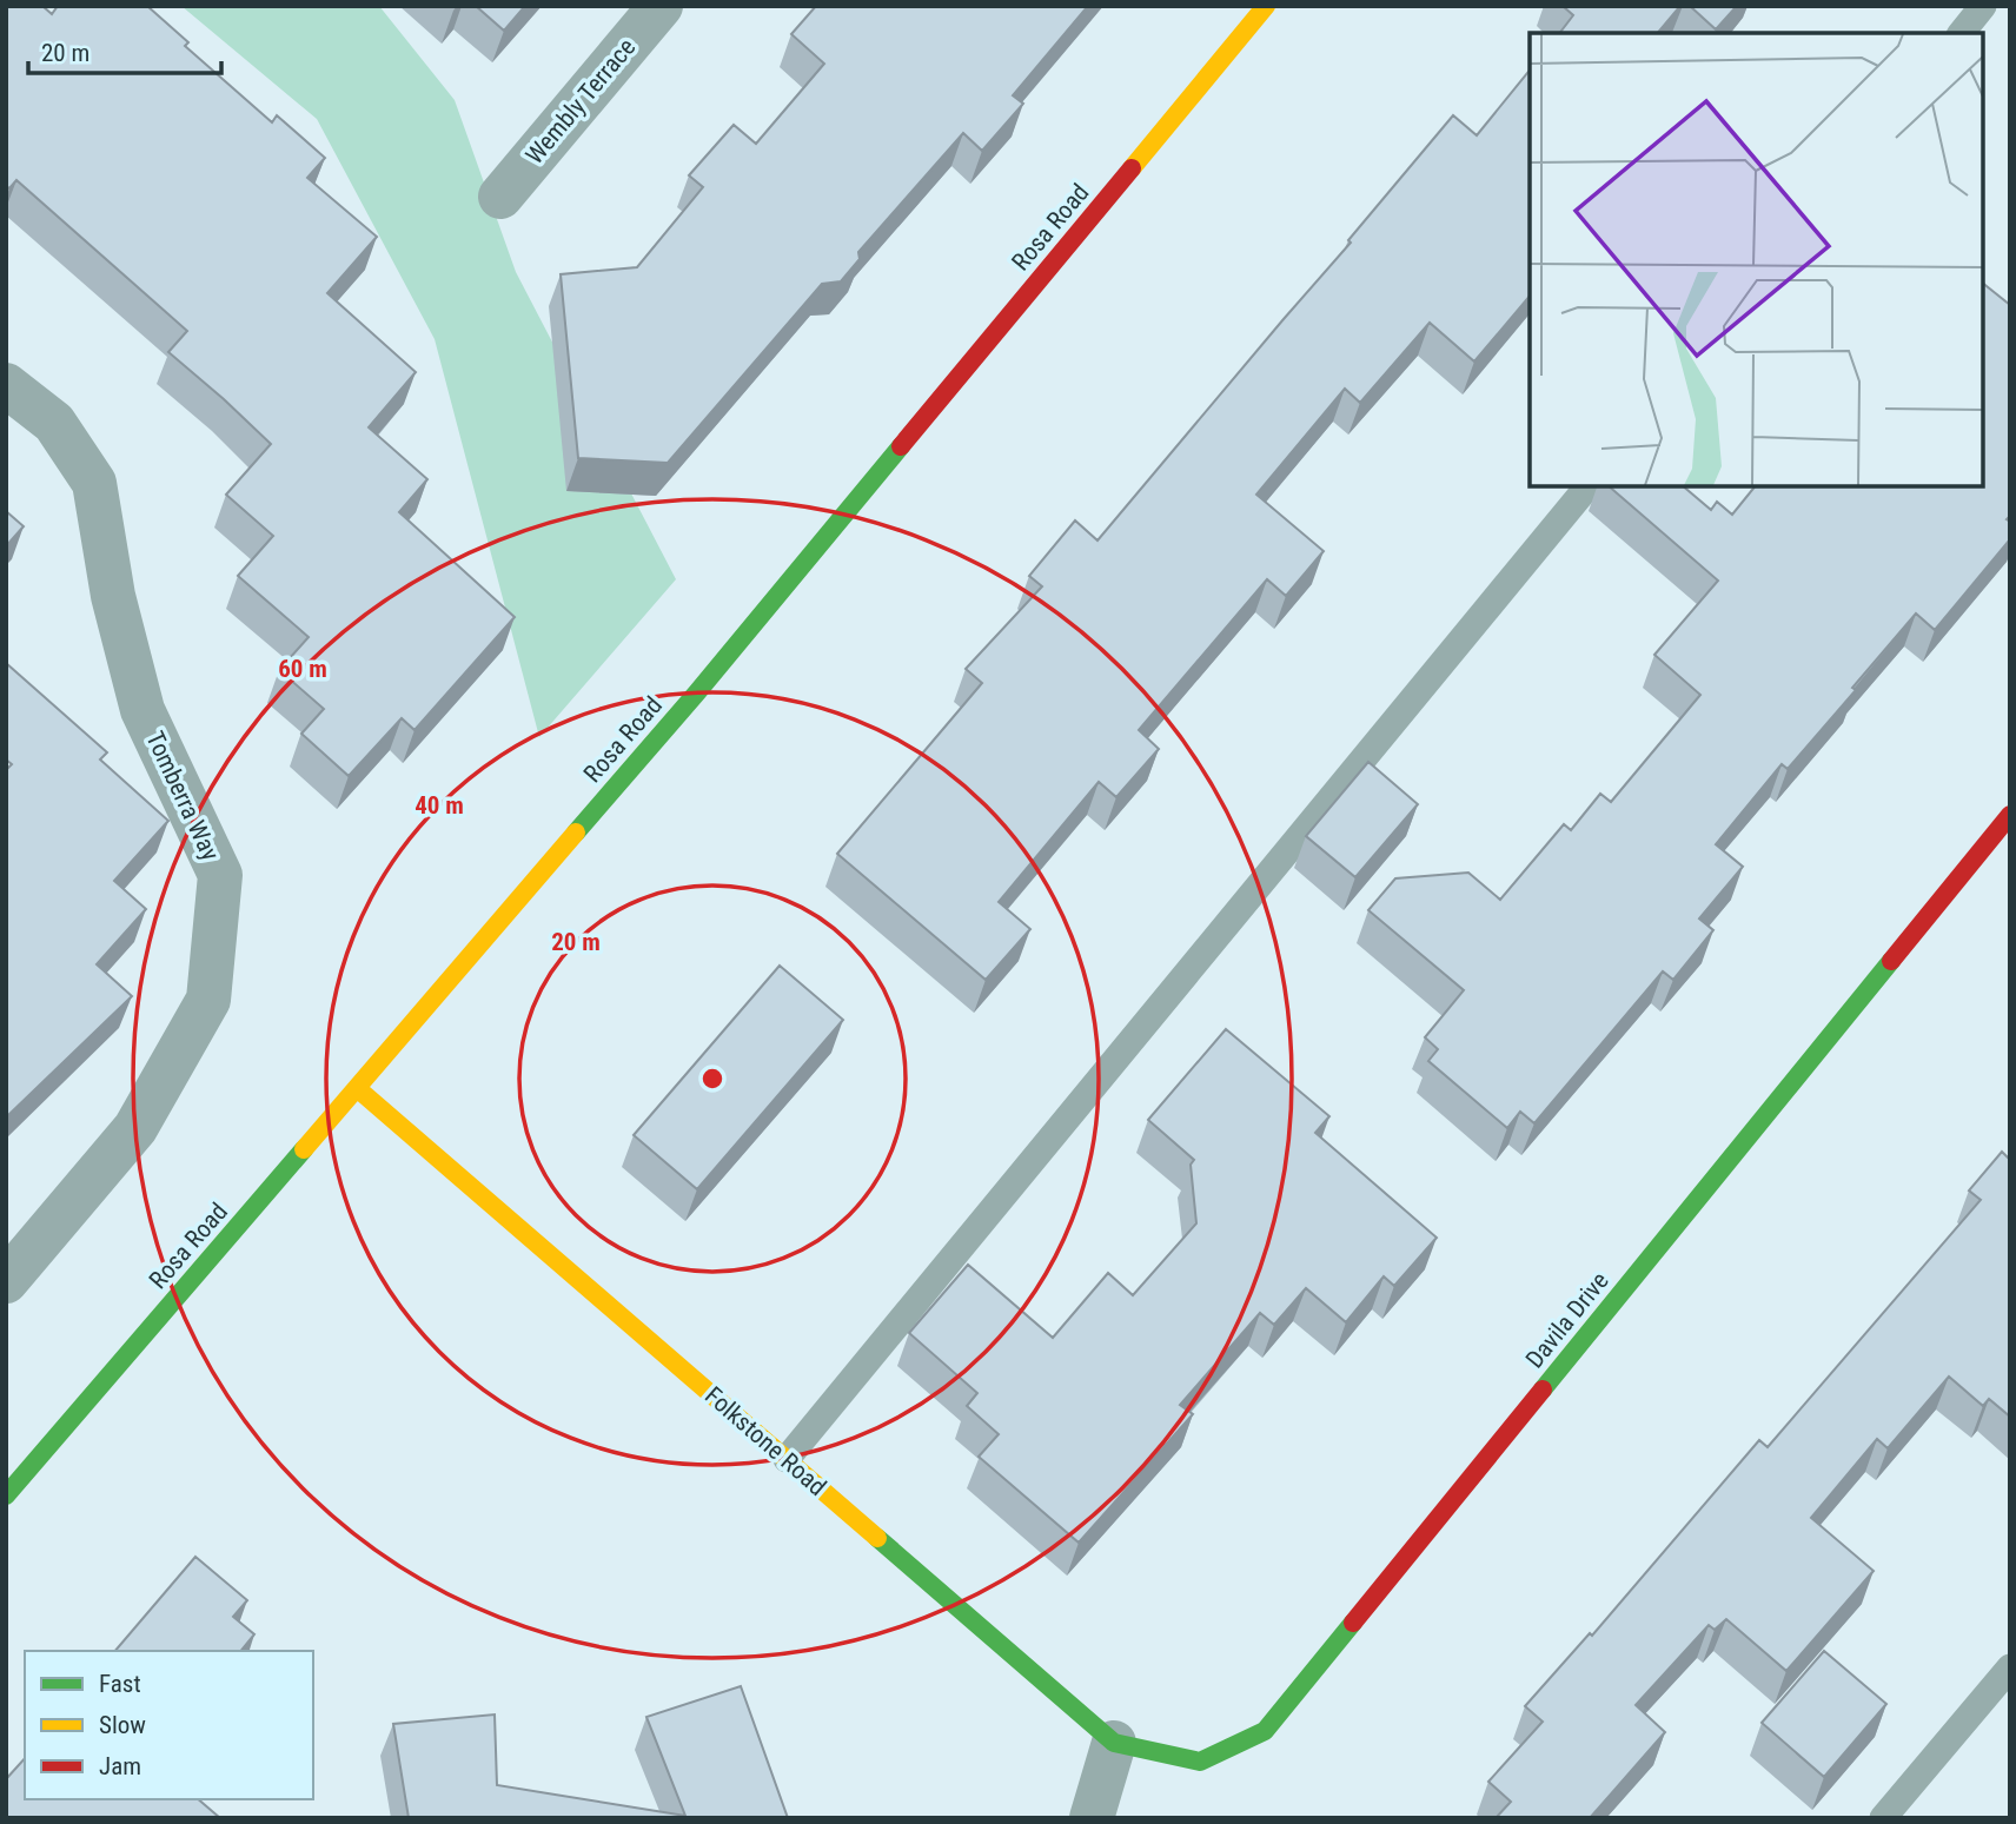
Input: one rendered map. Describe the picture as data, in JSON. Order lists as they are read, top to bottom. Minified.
{"streets":{"street":["Wembly Terrace","Rosa Road","Tomberra Way","Davila Drive","Folkstone Road"]},"crossings":[["Rosa Road","Folkstone Road"],["Davila Drive","Folkstone Road"]],"legend":["Fast","Slow","Jam"],"scale_bar":"20 m","rings":["60 m","40 m","20 m"]}
